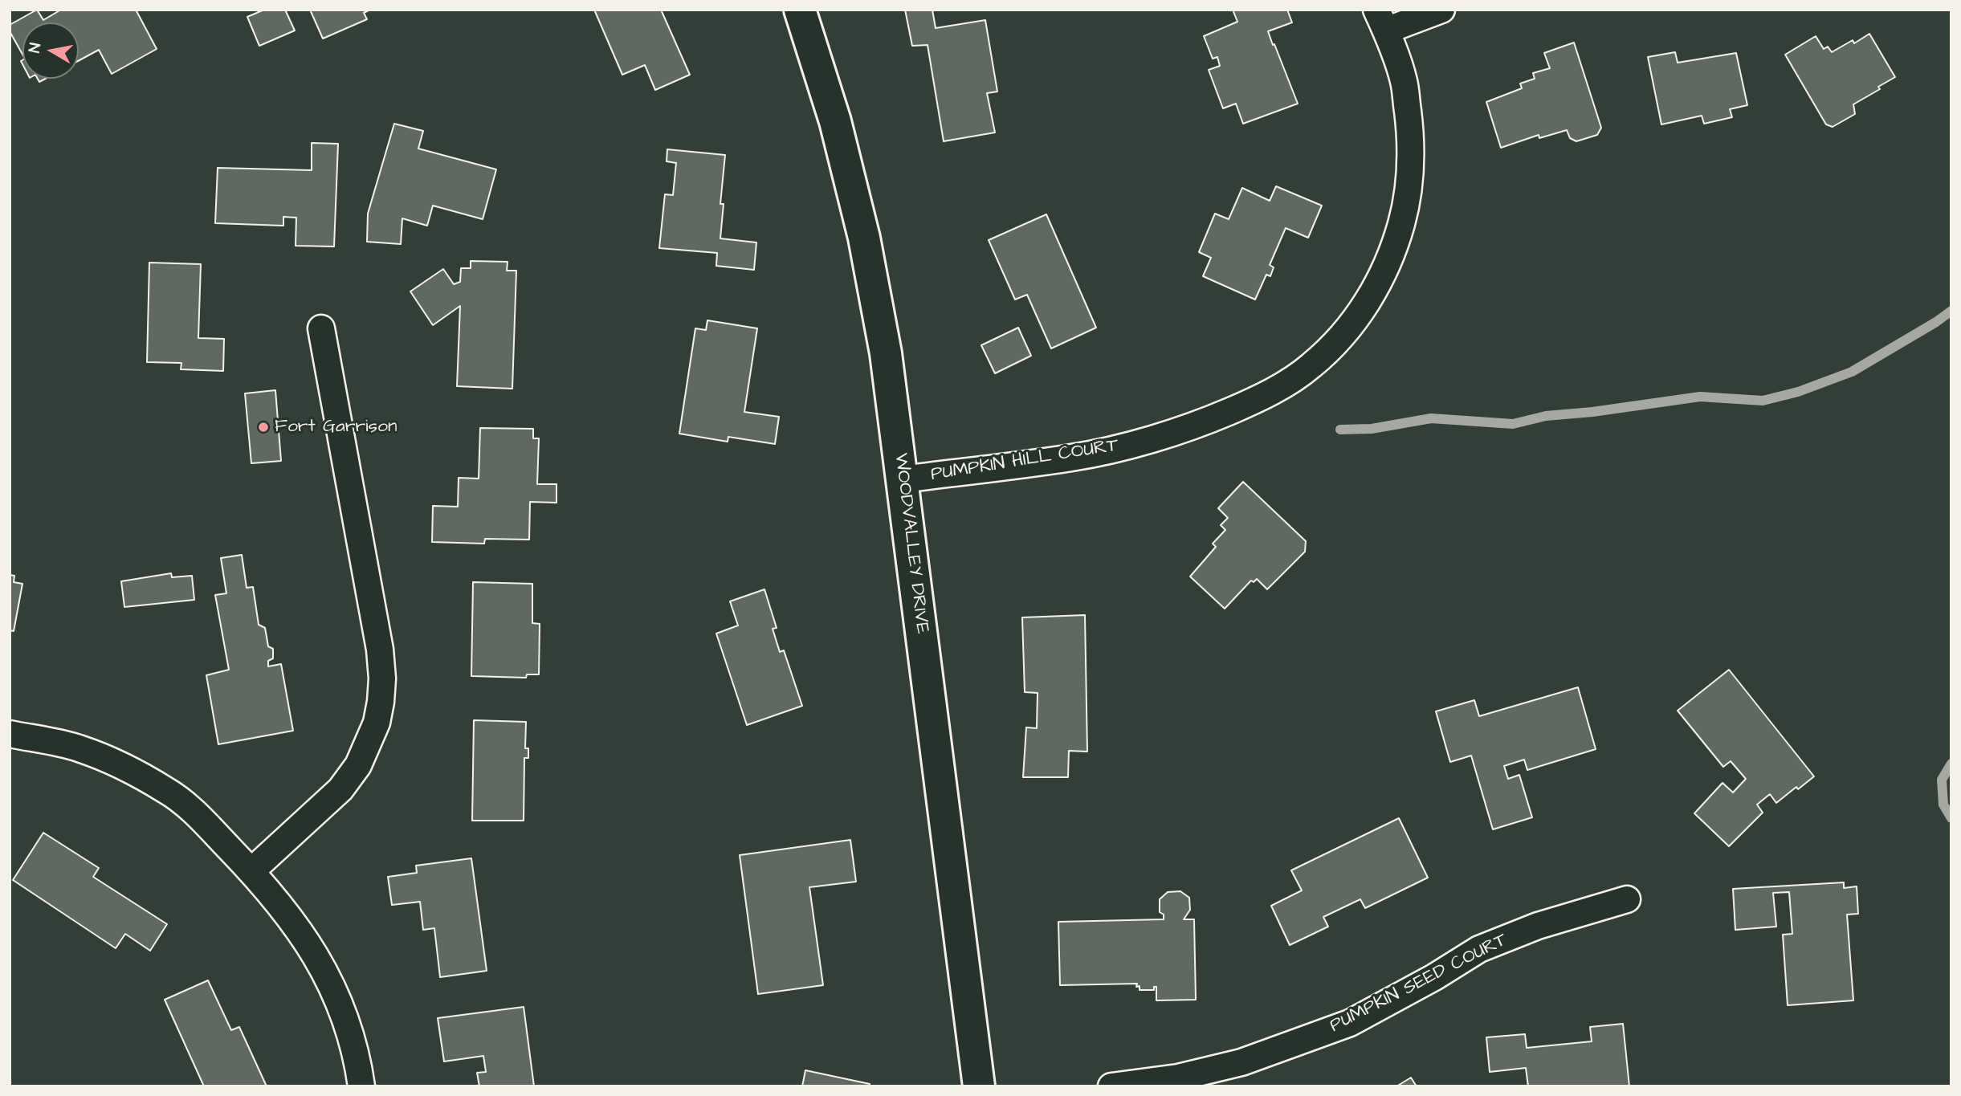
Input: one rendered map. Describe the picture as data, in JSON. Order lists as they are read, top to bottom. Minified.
{"streets":{"street":["PUMPKIN HILL COURT","WOODVALLEY DRIVE","PUMPKIN SEED COURT"]},"crossings":[["PUMPKIN HILL COURT","WOODVALLEY DRIVE"]],"places":["Fort Garrison"],"north":"left"}
